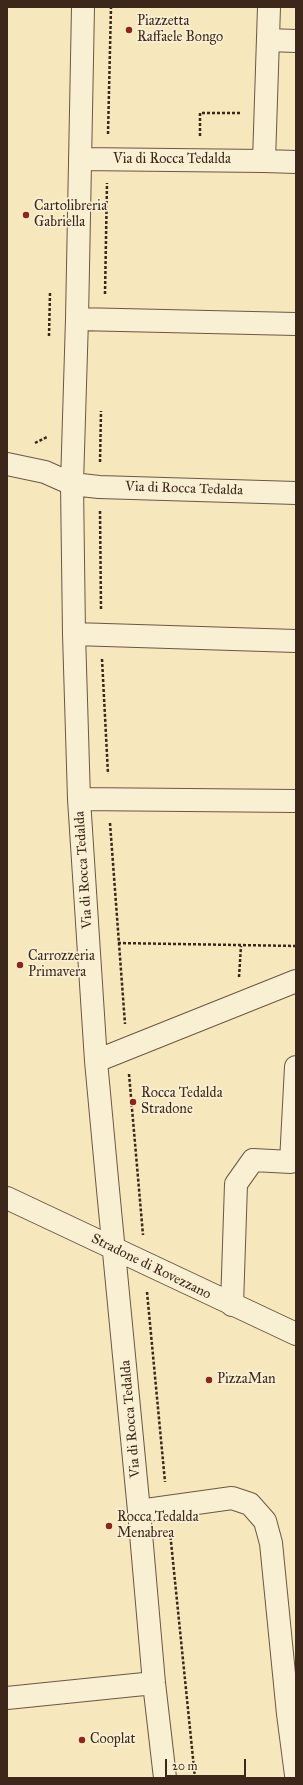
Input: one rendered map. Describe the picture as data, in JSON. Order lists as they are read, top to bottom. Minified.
{"streets":{"street":["Via di Rocca Tedalda","Stradone di Rovezzano"]},"crossings":[["Via di Rocca Tedalda","Stradone di Rovezzano"]],"places":["Piazzetta Raffaele Bongo","Cartolibreria Gabriella","Carrozzeria Primavera","Rocca Tedalda Stradone","PizzaMan","Rocca Tedalda Menabrea","Cooplat"],"scale_bar":"20 m"}
